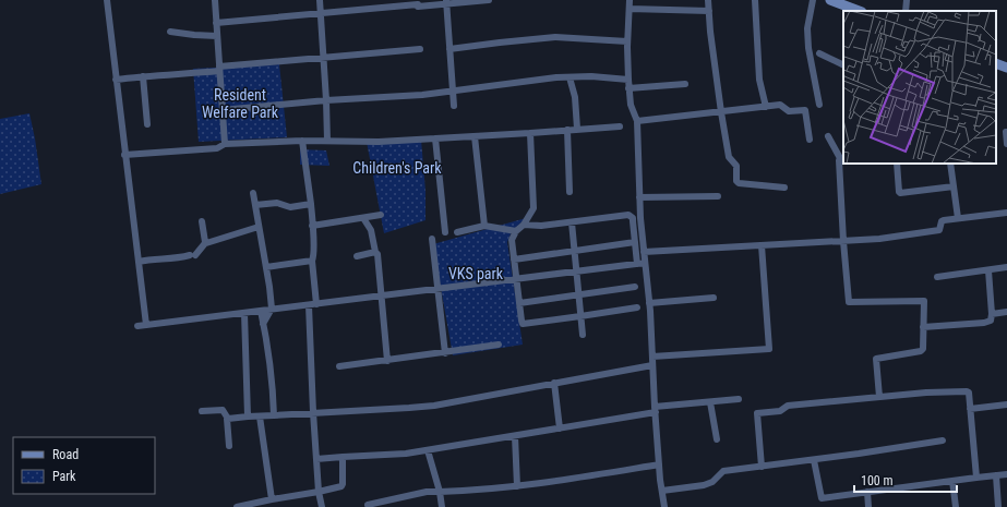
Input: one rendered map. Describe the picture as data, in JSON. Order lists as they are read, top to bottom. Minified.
{"parks":["Resident Welfare Park","Children's Park","VKS park"],"legend":["Road","Park"],"scale_bar":"100 m"}
